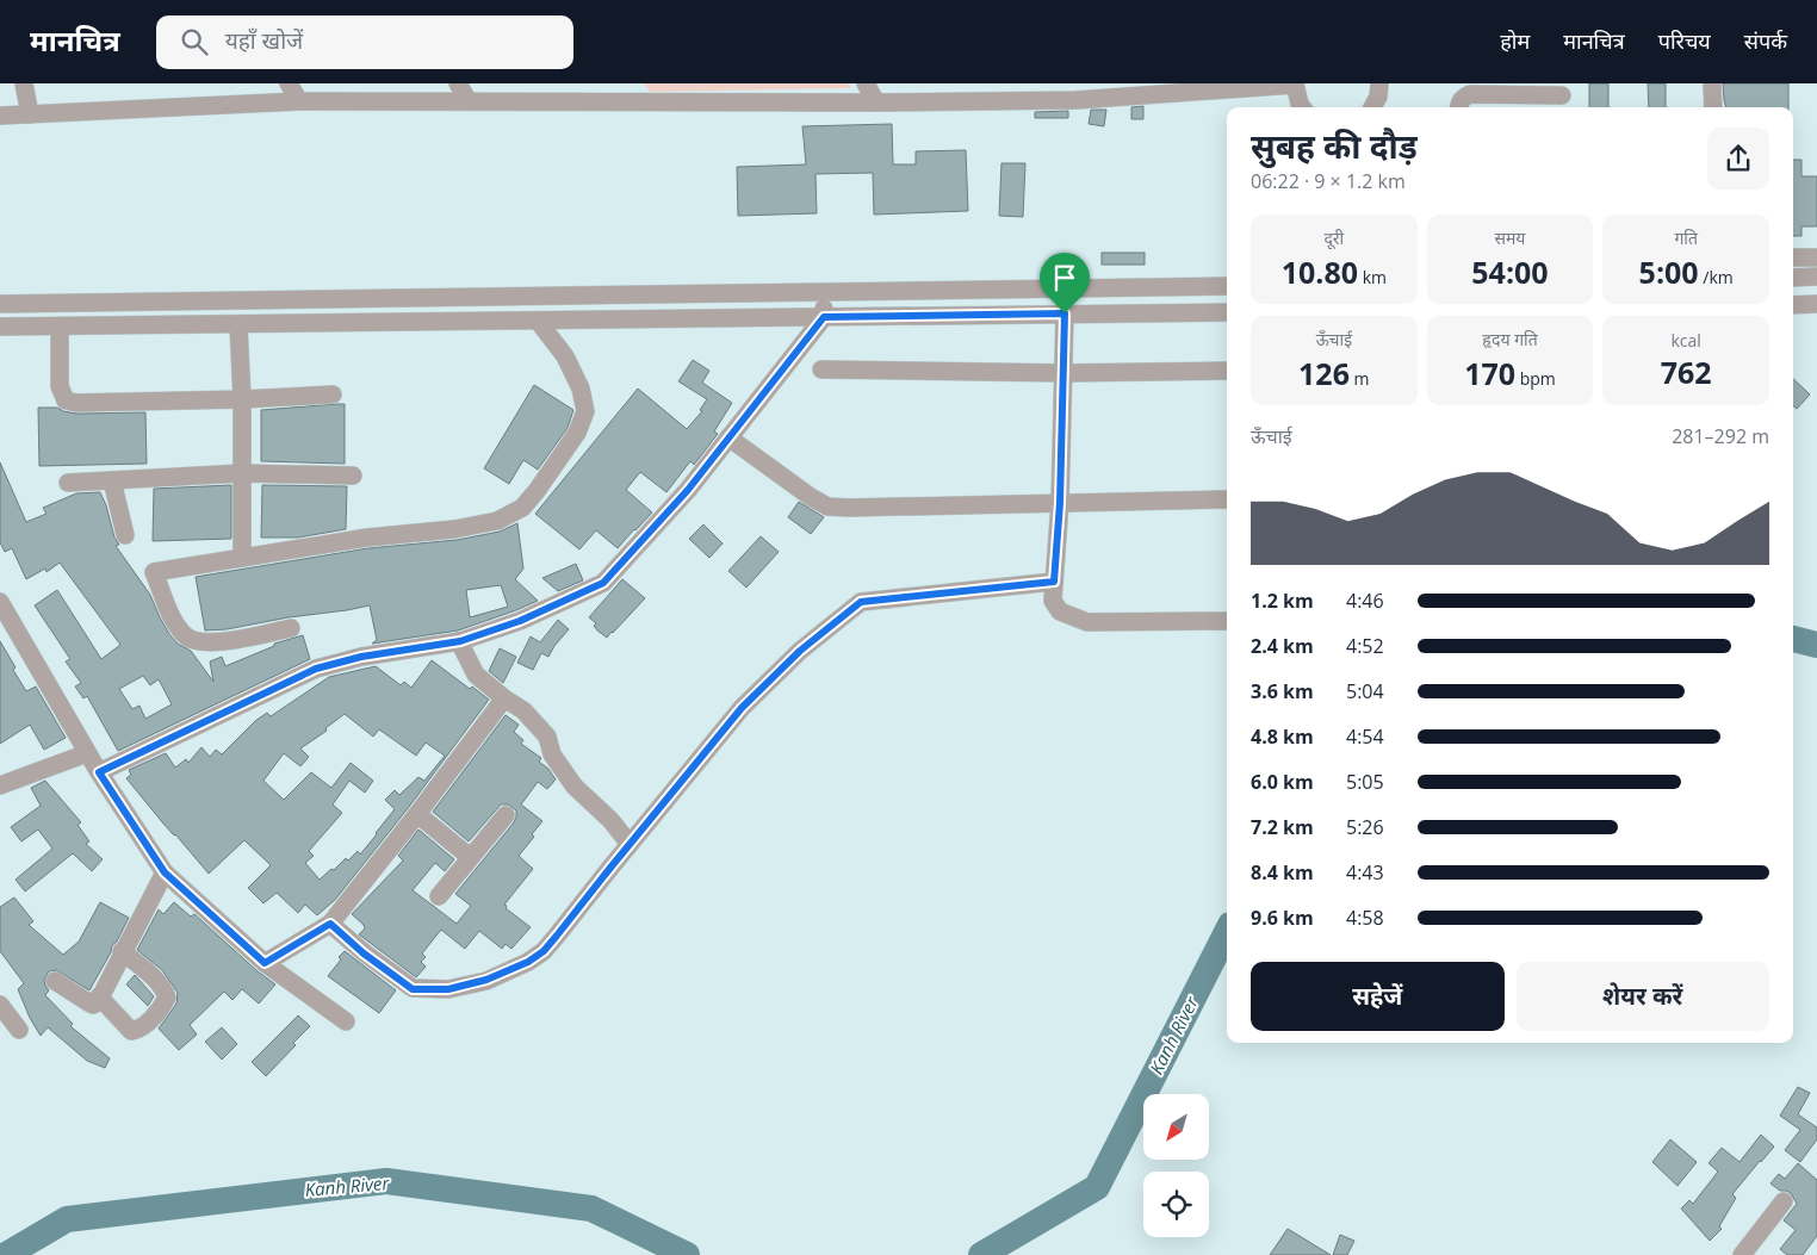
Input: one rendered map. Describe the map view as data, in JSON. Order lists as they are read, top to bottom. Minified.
{"water":["Kanh River"],"north":"bottom left","page":{"header":"मानचित्र","search":"यहाँ खोजें","nav":["होम","मानचित्र","परिचय","संपर्क"],"heading":["सुबह की दौड़","06:22 · 9 × 1.2 km"],"stats":[["दूरी","10.80 km"],["समय","54:00"],["गति","5:00 /km"],["ऊँचाई","126 m"],["हृदय गति","170 bpm"],["kcal","762"]],"chart":["ऊँचाई","281–292 m"],"list":[{"name":"1.2 km","note":"4:46"},{"name":"2.4 km","note":"4:52"},{"name":"3.6 km","note":"5:04"},{"name":"4.8 km","note":"4:54"},{"name":"6.0 km","note":"5:05"},{"name":"7.2 km","note":"5:26"},{"name":"8.4 km","note":"4:43"},{"name":"9.6 km","note":"4:58"}],"buttons":["सहेजें","शेयर करें"]}}
